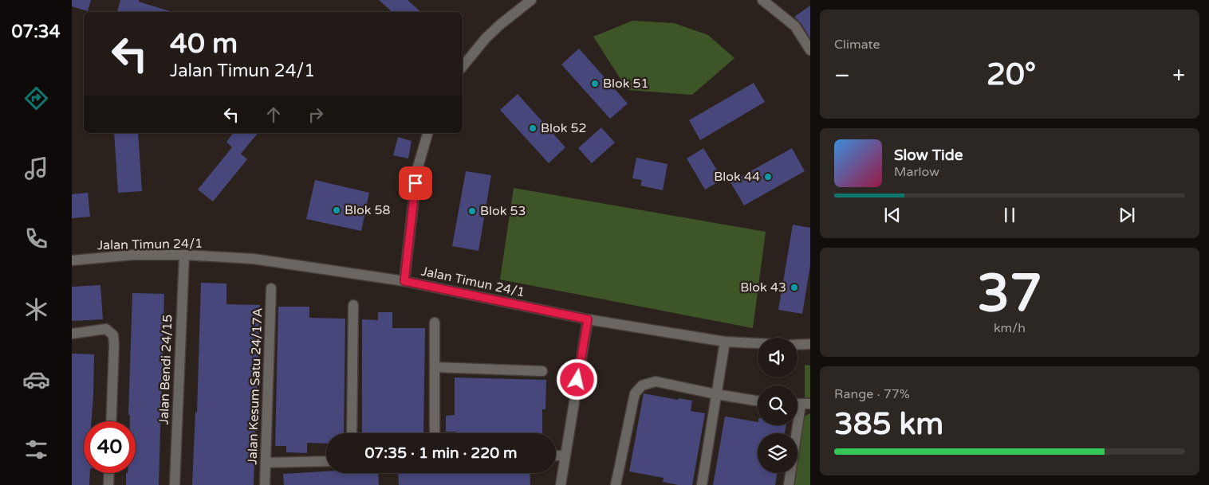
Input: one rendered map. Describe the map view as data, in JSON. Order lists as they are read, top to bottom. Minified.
{"streets":{"street":["Jalan Timun 24/1","Jalan Bendi 24/15","Jalan Kesum Satu 24/17A"]},"crossings":[["Jalan Timun 24/1","Jalan Bendi 24/15"]],"places":["Blok 51","Blok 52","Blok 44","Blok 58","Blok 53","Blok 43"],"page":{"tabs":"07:34","tile":["Climate",["37","km/h"],["Range · 77%","385 km"]],"turn":["40 m","Jalan Timun 24/1"],"heat":["−","20°","+"],"song":["Slow Tide","Marlow"],"limit":"40","trip":"07:35 · 1 min · 220 m"}}
